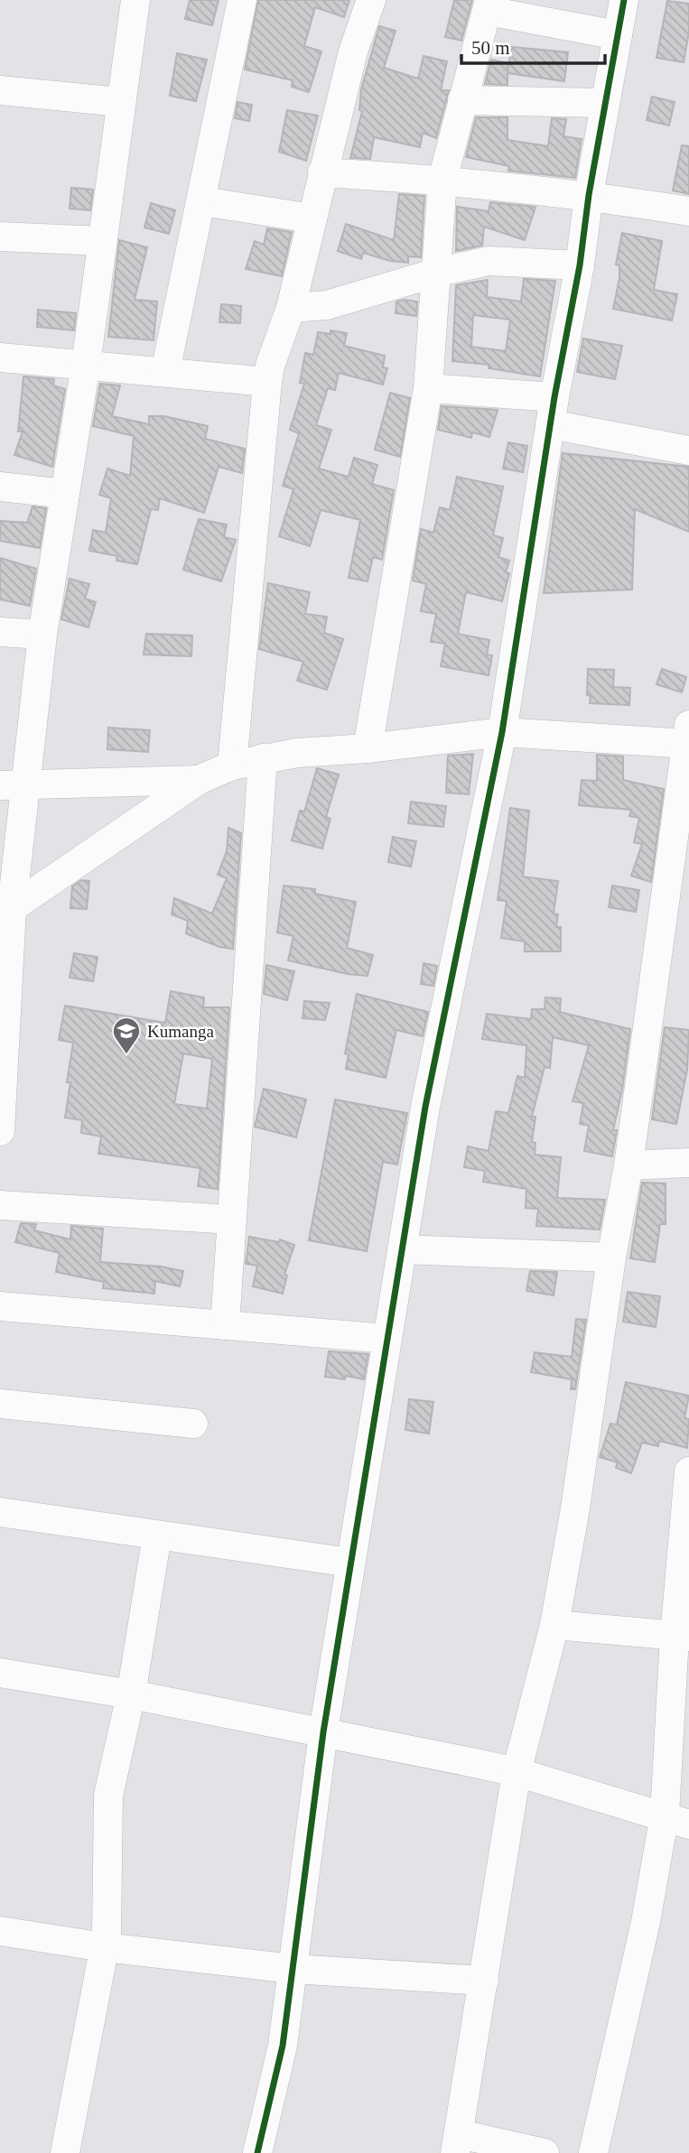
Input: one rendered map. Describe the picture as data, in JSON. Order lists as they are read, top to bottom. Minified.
{"places":{"school or university":["Kumanga"]},"scale_bar":"50 m"}
